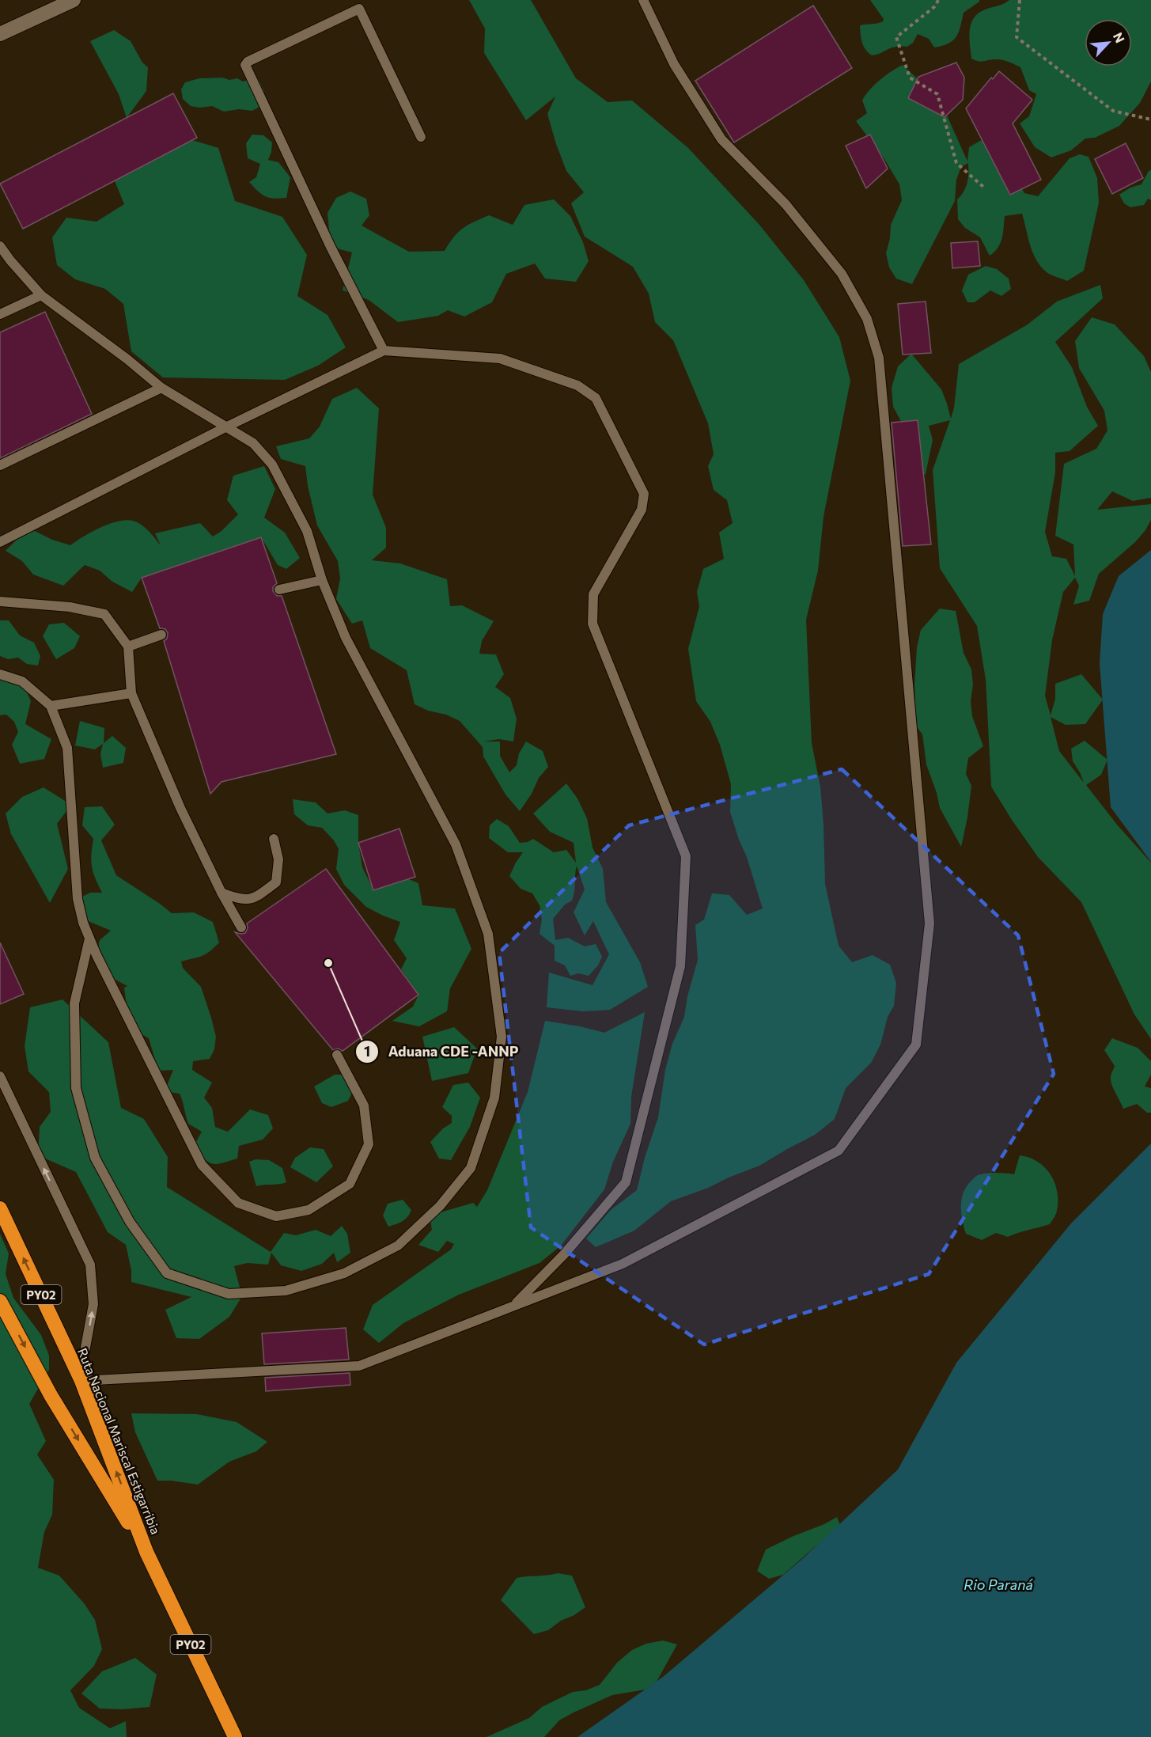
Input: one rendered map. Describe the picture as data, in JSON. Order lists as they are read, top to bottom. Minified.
{"streets":{"highway":["PY02","Ruta Nacional Mariscal Estigarribia"]},"crossings":[["PY02","Ruta Nacional Mariscal Estigarribia"]],"water":["Rio Paraná"],"places":["Aduana CDE -ANNP"],"north":"top right"}
